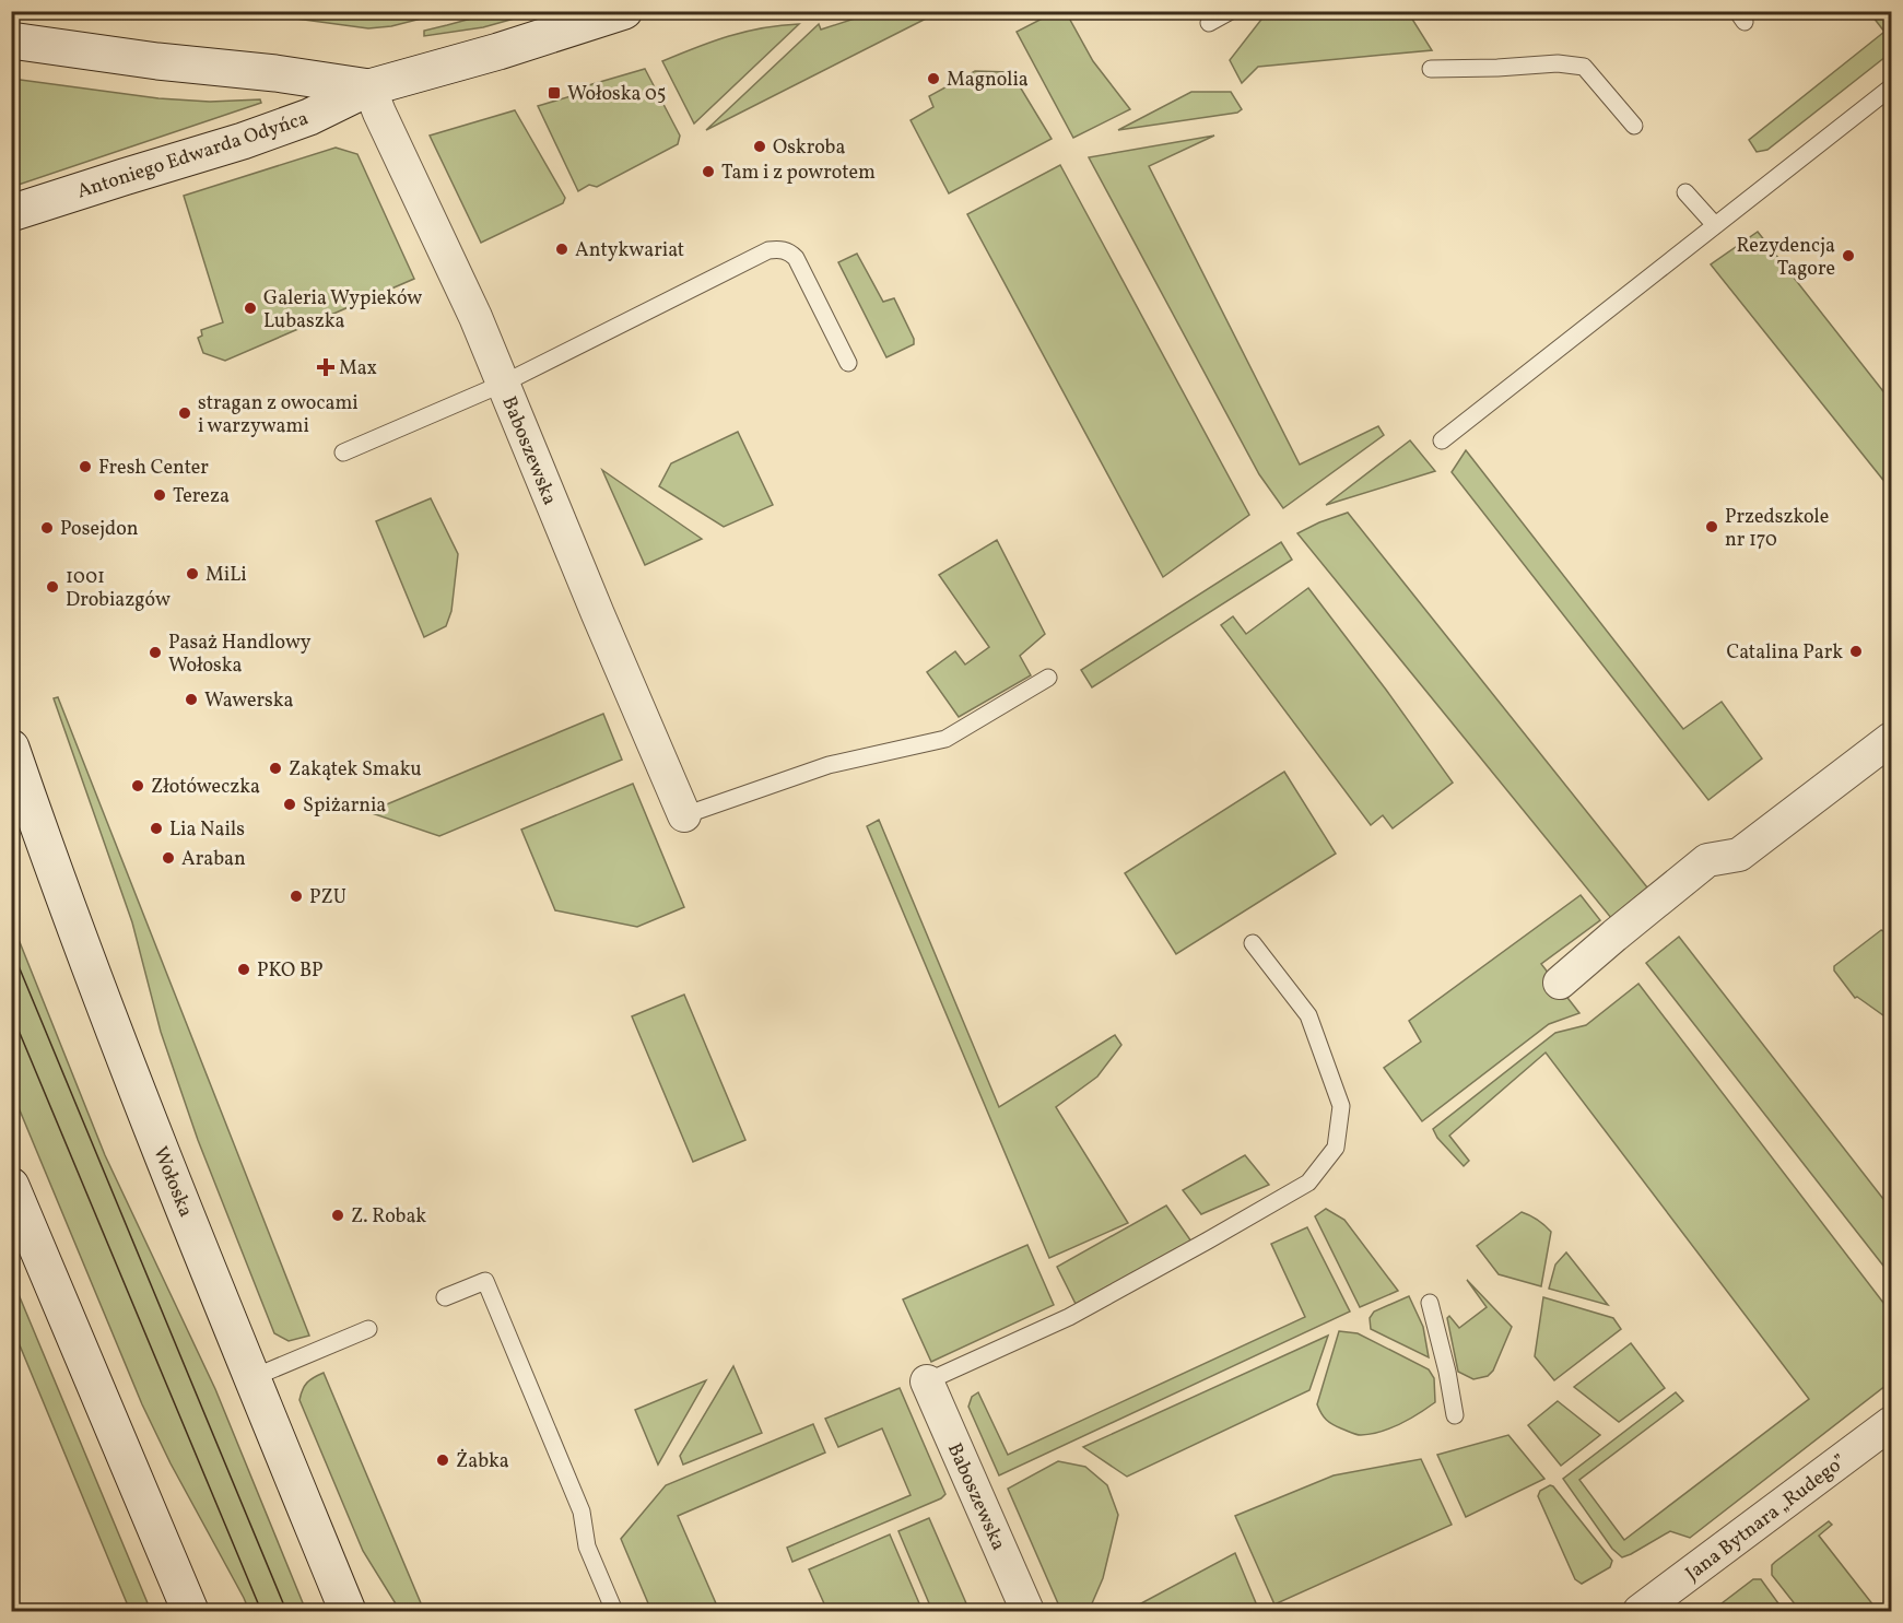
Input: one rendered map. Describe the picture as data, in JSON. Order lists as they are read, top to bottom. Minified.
{"streets":{"main road":["Antoniego Edwarda Odyńca","Wołoska"],"street":["Baboszewska","Jana Bytnara „Rudego”"]},"crossings":[["Antoniego Edwarda Odyńca","Baboszewska"]],"places":{"other":["Magnolia","Oskroba","Tam i z powrotem","Antykwariat","Rezydencja Tagore","Galeria Wypieków Lubaszka","stragan z owocami i warzywami","Fresh Center","Tereza","Przedszkole nr 170","Posejdon","MiLi","1001 Drobiazgów","Catalina Park","Pasaż Handlowy Wołoska","Wawerska","Zakątek Smaku","Złotóweczka","Spiżarnia","Lia Nails","Araban","PZU","PKO BP","Z. Robak","Żabka"],"transit":["Wołoska 05"],"health":["Max"]}}
